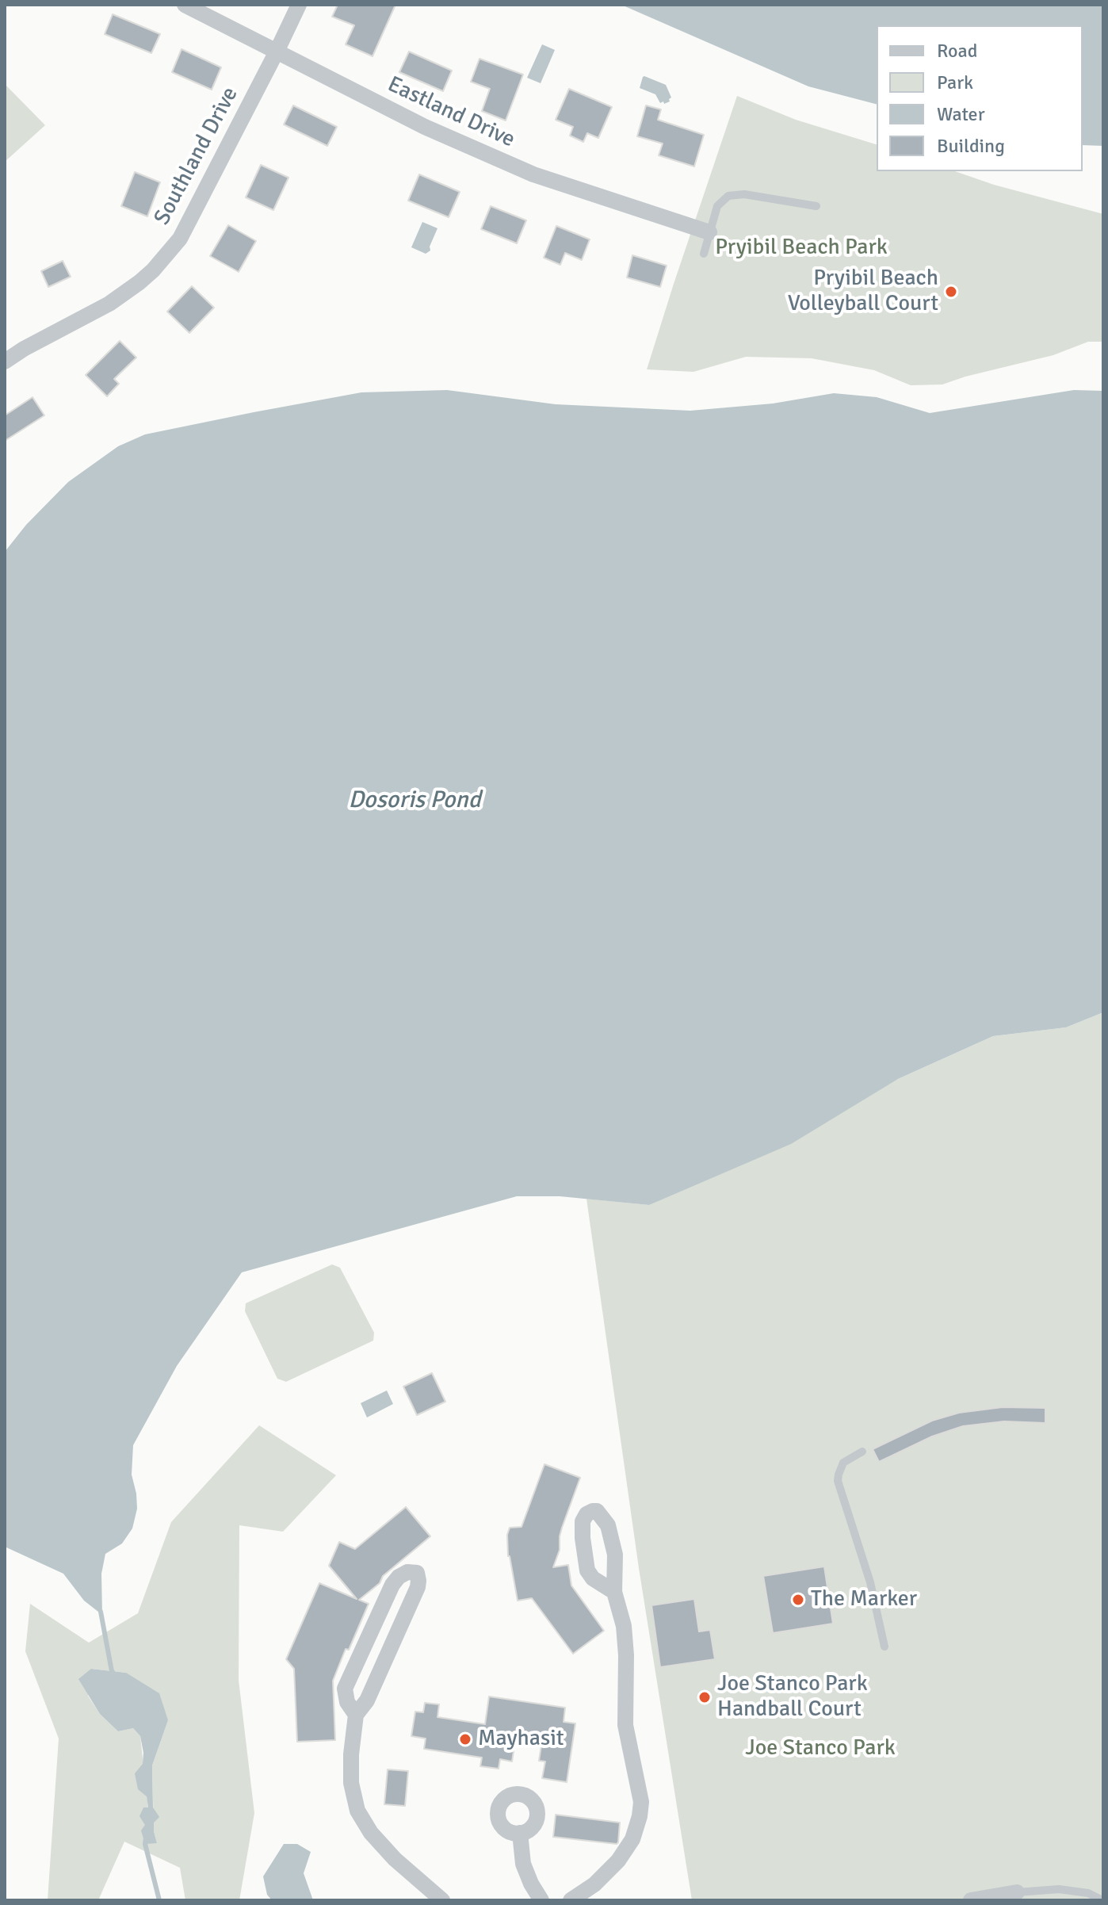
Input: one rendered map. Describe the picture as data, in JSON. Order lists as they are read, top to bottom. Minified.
{"streets":{"street":["Eastland Drive","Southland Drive"]},"crossings":[["Eastland Drive","Southland Drive"]],"water":["Dosoris Pond"],"parks":["Pryibil Beach Park","Joe Stanco Park"],"places":["Pryibil Beach Volleyball Court","The Marker","Joe Stanco Park Handball Court","Mayhasit"],"legend":["Road","Park","Water","Building"]}
